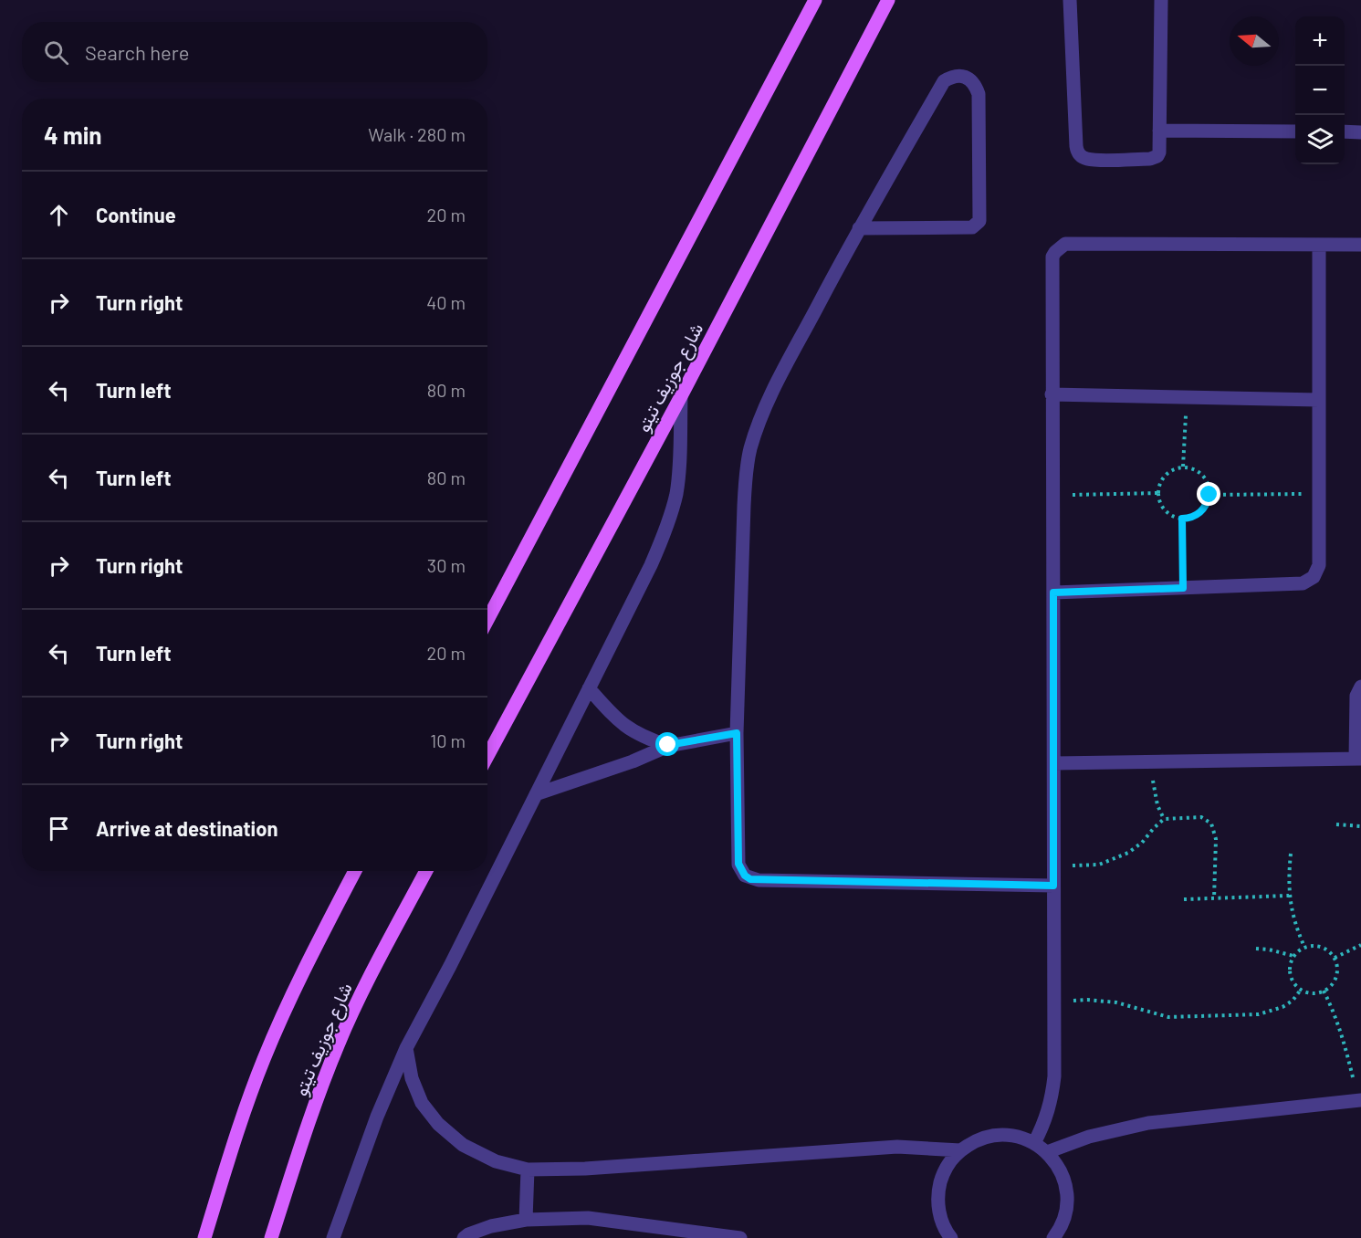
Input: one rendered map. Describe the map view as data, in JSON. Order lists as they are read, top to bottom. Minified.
{"streets":{"main road":["شارع جوزيف تيتو"]},"north":"left","page":{"map_buttons":["+","−"],"search":"Search here","heading":["4 min","Walk · 280 m"],"list":[["Continue","20 m"],["Turn right","40 m"],["Turn left","80 m"],["Turn left","80 m"],["Turn right","30 m"],["Turn left","20 m"],["Turn right","10 m"],"Arrive at destination"]}}
